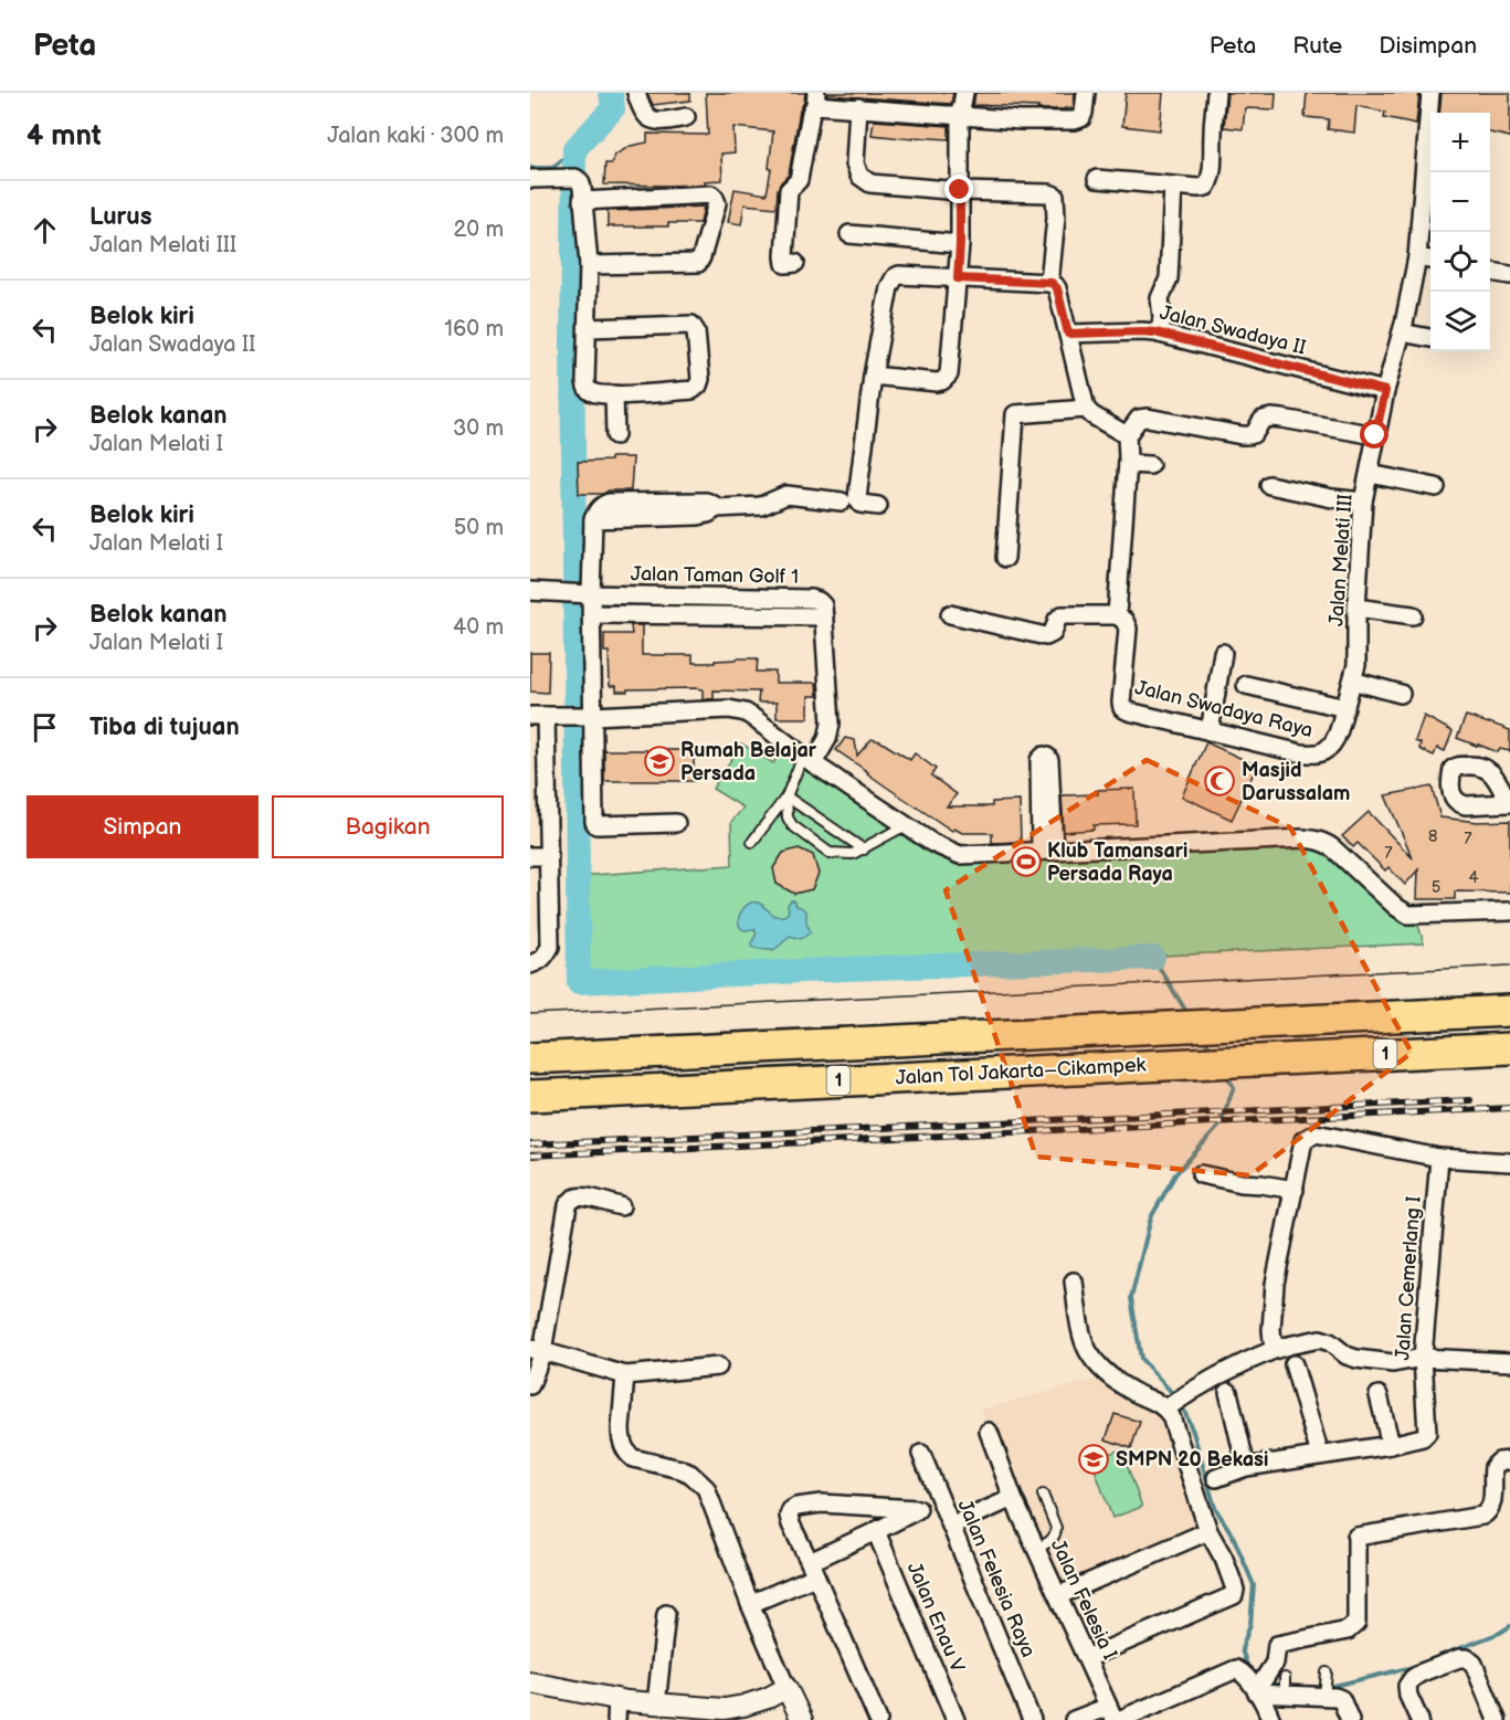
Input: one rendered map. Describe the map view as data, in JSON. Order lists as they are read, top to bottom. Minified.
{"streets":{"highway":["1","Jalan Tol Jakarta–Cikampek"],"street":["Jalan Swadaya II","Jalan Melati III","Jalan Taman Golf 1","Jalan Swadaya Raya","Jalan Cemerlang I","Jalan Felesia Raya","Jalan Felesia I","Jalan Enau V"]},"crossings":[["Jalan Swadaya II","Jalan Melati III"],["Jalan Melati III","Jalan Swadaya Raya"]],"places":{"school or university":["Rumah Belajar Persada","SMPN 20 Bekasi"],"mosque":["Masjid Darussalam"],"sports":["Klub Tamansari Persada Raya"]},"house_numbers":["8","7","7","4","5"],"page":{"header":"Peta","nav":["Peta","Rute","Disimpan"],"heading":["4 mnt","Jalan kaki · 300 m"],"map_buttons":["+","−"],"list":[["Lurus","Jalan Melati III","20 m"],["Belok kiri","Jalan Swadaya II","160 m"],["Belok kanan","Jalan Melati I","30 m"],["Belok kiri","Jalan Melati I","50 m"],["Belok kanan","Jalan Melati I","40 m"],"Tiba di tujuan"],"buttons":["Simpan","Bagikan"]}}
